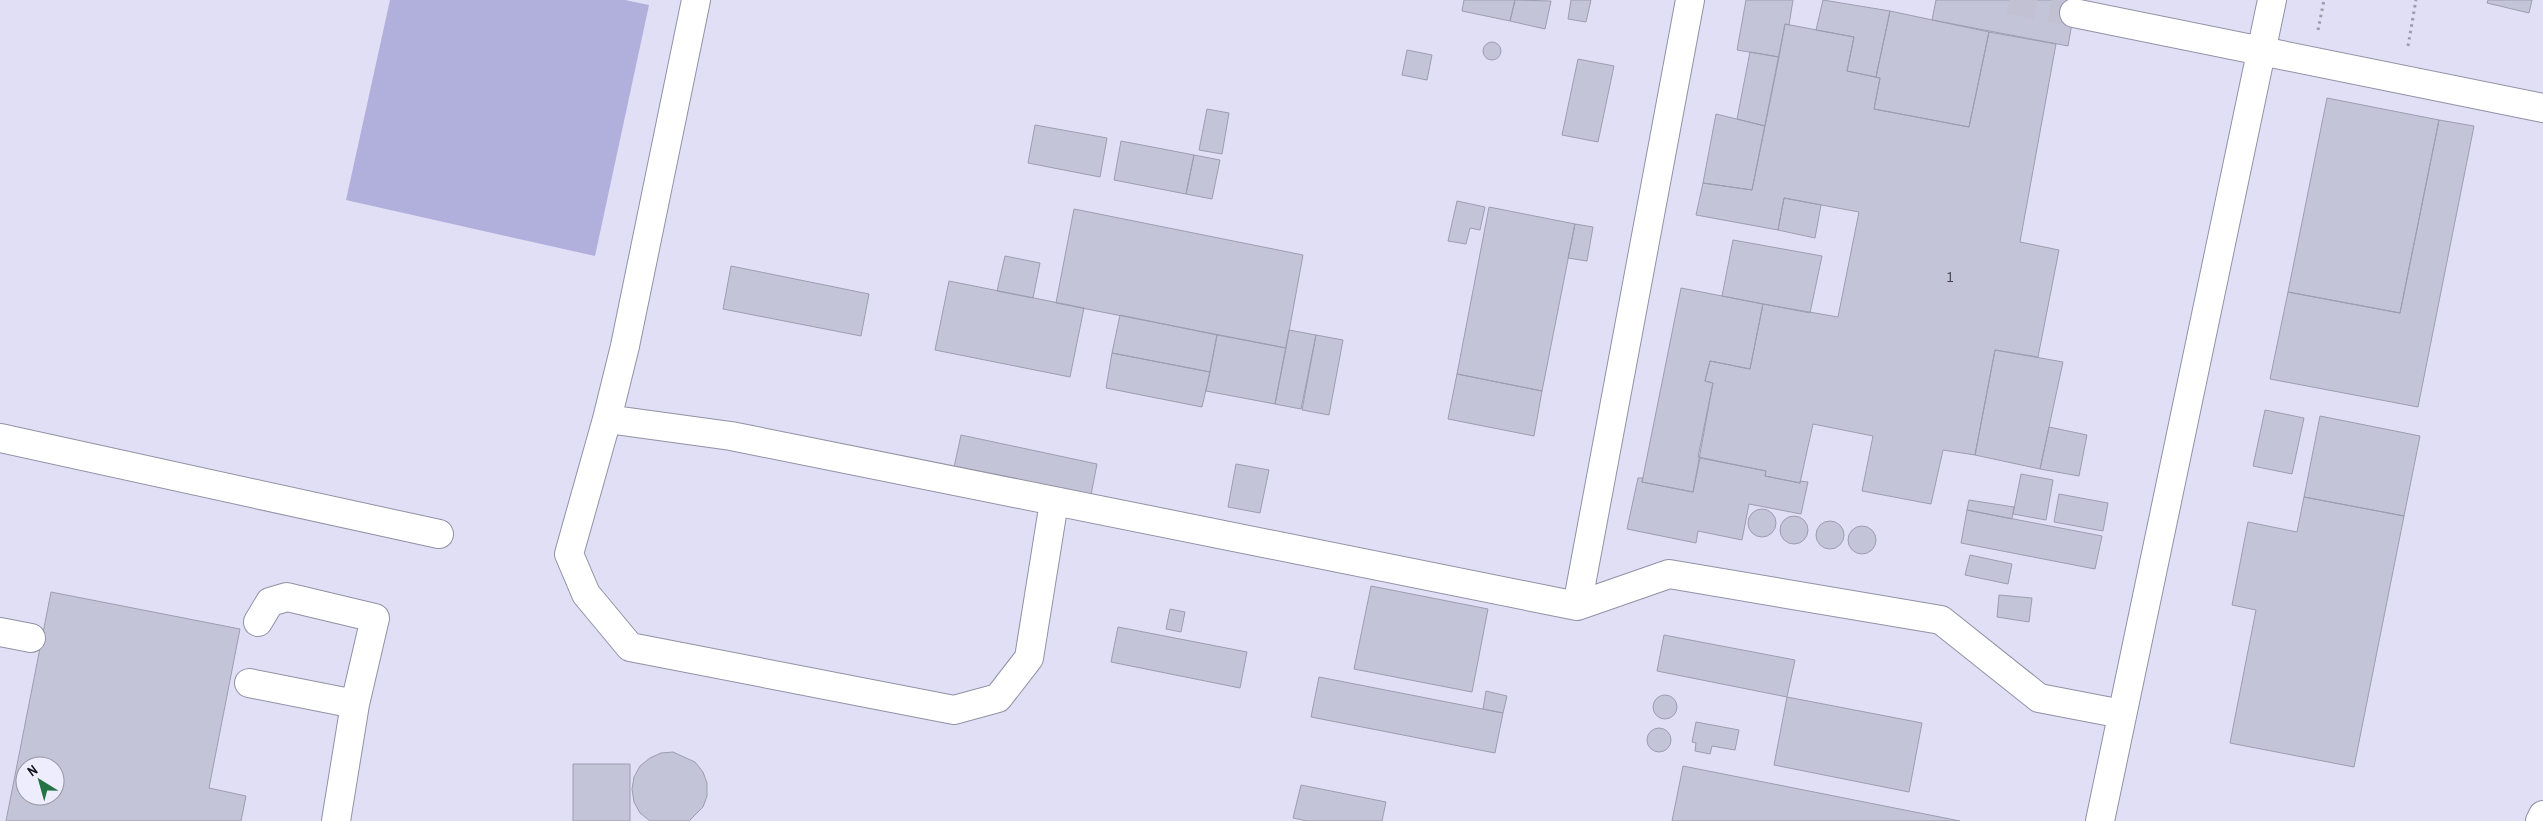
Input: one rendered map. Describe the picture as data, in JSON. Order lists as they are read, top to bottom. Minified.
{"house_numbers":["1"],"north":"top left"}
